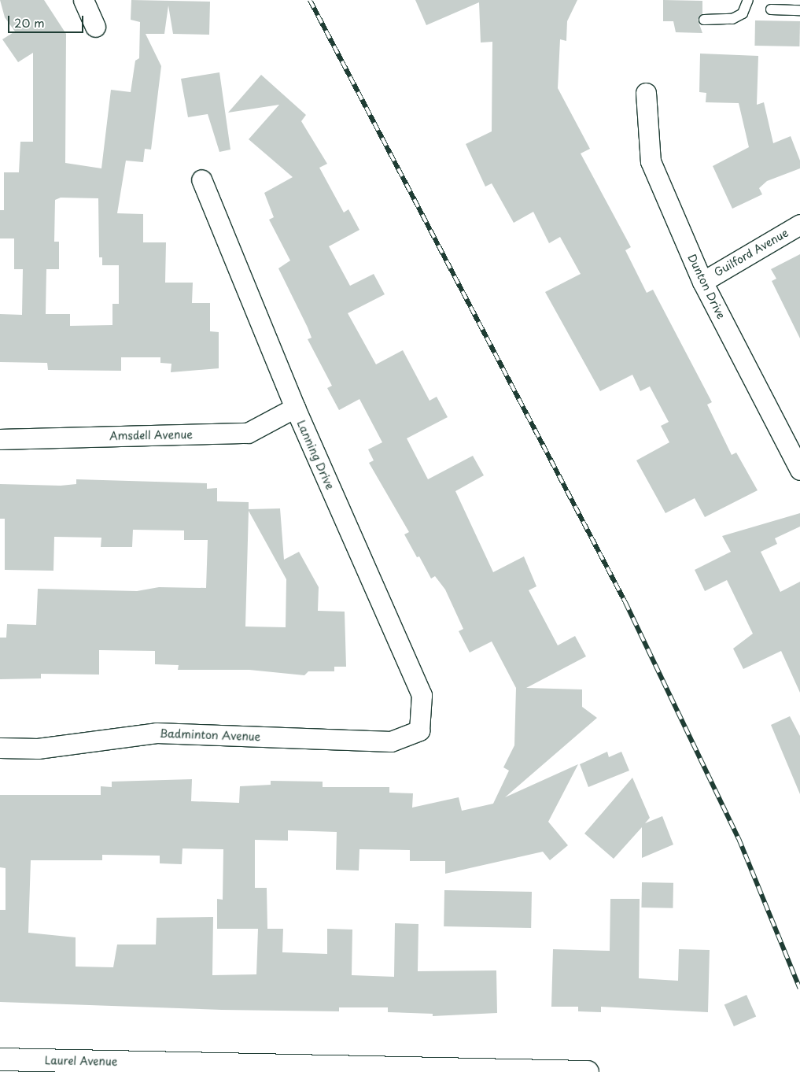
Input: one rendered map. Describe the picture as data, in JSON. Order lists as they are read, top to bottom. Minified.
{"streets":{"street":["Guilford Avenue","Dunton Drive","Amsdell Avenue","Lanning Drive","Badminton Avenue","Laurel Avenue"]},"crossings":[["Guilford Avenue","Dunton Drive"],["Amsdell Avenue","Lanning Drive"],["Lanning Drive","Badminton Avenue"]],"scale_bar":"20 m"}
